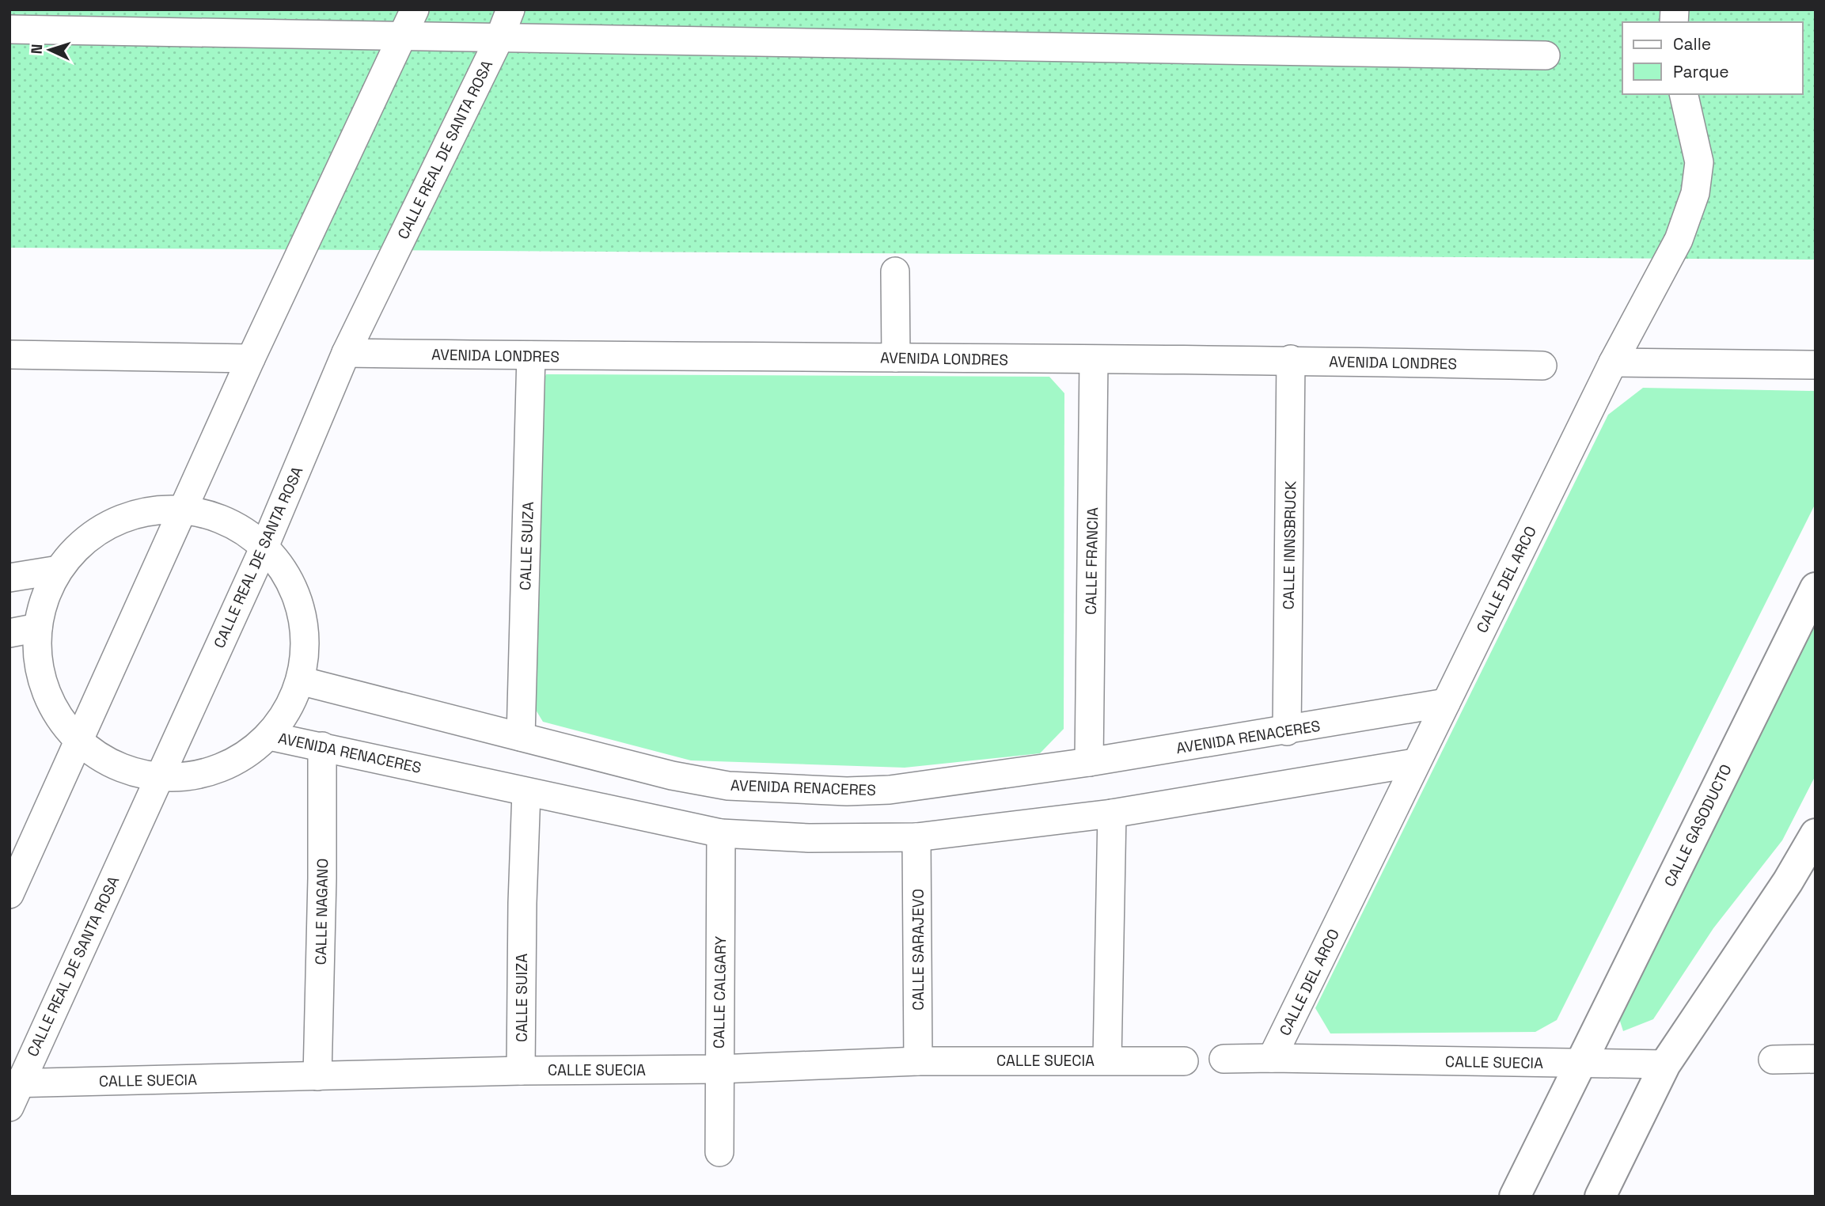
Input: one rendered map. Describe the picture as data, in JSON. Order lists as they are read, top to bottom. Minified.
{"streets":{"street":["CALLE REAL DE SANTA ROSA","AVENIDA LONDRES","CALLE INNSBRUCK","CALLE SUIZA","CALLE FRANCIA","CALLE DEL ARCO","AVENIDA RENACERES","CALLE GASODUCTO","CALLE NAGANO","CALLE SARAJEVO","CALLE CALGARY","CALLE SUECIA"]},"crossings":[["CALLE REAL DE SANTA ROSA","AVENIDA LONDRES"],["CALLE REAL DE SANTA ROSA","AVENIDA RENACERES"],["CALLE REAL DE SANTA ROSA","CALLE SUECIA"],["AVENIDA LONDRES","CALLE INNSBRUCK"],["AVENIDA LONDRES","CALLE SUIZA"],["AVENIDA LONDRES","CALLE FRANCIA"],["CALLE INNSBRUCK","AVENIDA RENACERES"],["CALLE SUIZA","AVENIDA RENACERES"],["CALLE SUIZA","CALLE SUECIA"],["CALLE FRANCIA","AVENIDA RENACERES"],["CALLE DEL ARCO","AVENIDA RENACERES"],["CALLE DEL ARCO","CALLE SUECIA"],["AVENIDA RENACERES","CALLE NAGANO"],["AVENIDA RENACERES","CALLE SARAJEVO"],["AVENIDA RENACERES","CALLE CALGARY"],["CALLE GASODUCTO","CALLE SUECIA"],["CALLE NAGANO","CALLE SUECIA"],["CALLE SARAJEVO","CALLE SUECIA"],["CALLE CALGARY","CALLE SUECIA"]],"legend":["Calle","Parque"],"north":"left"}
